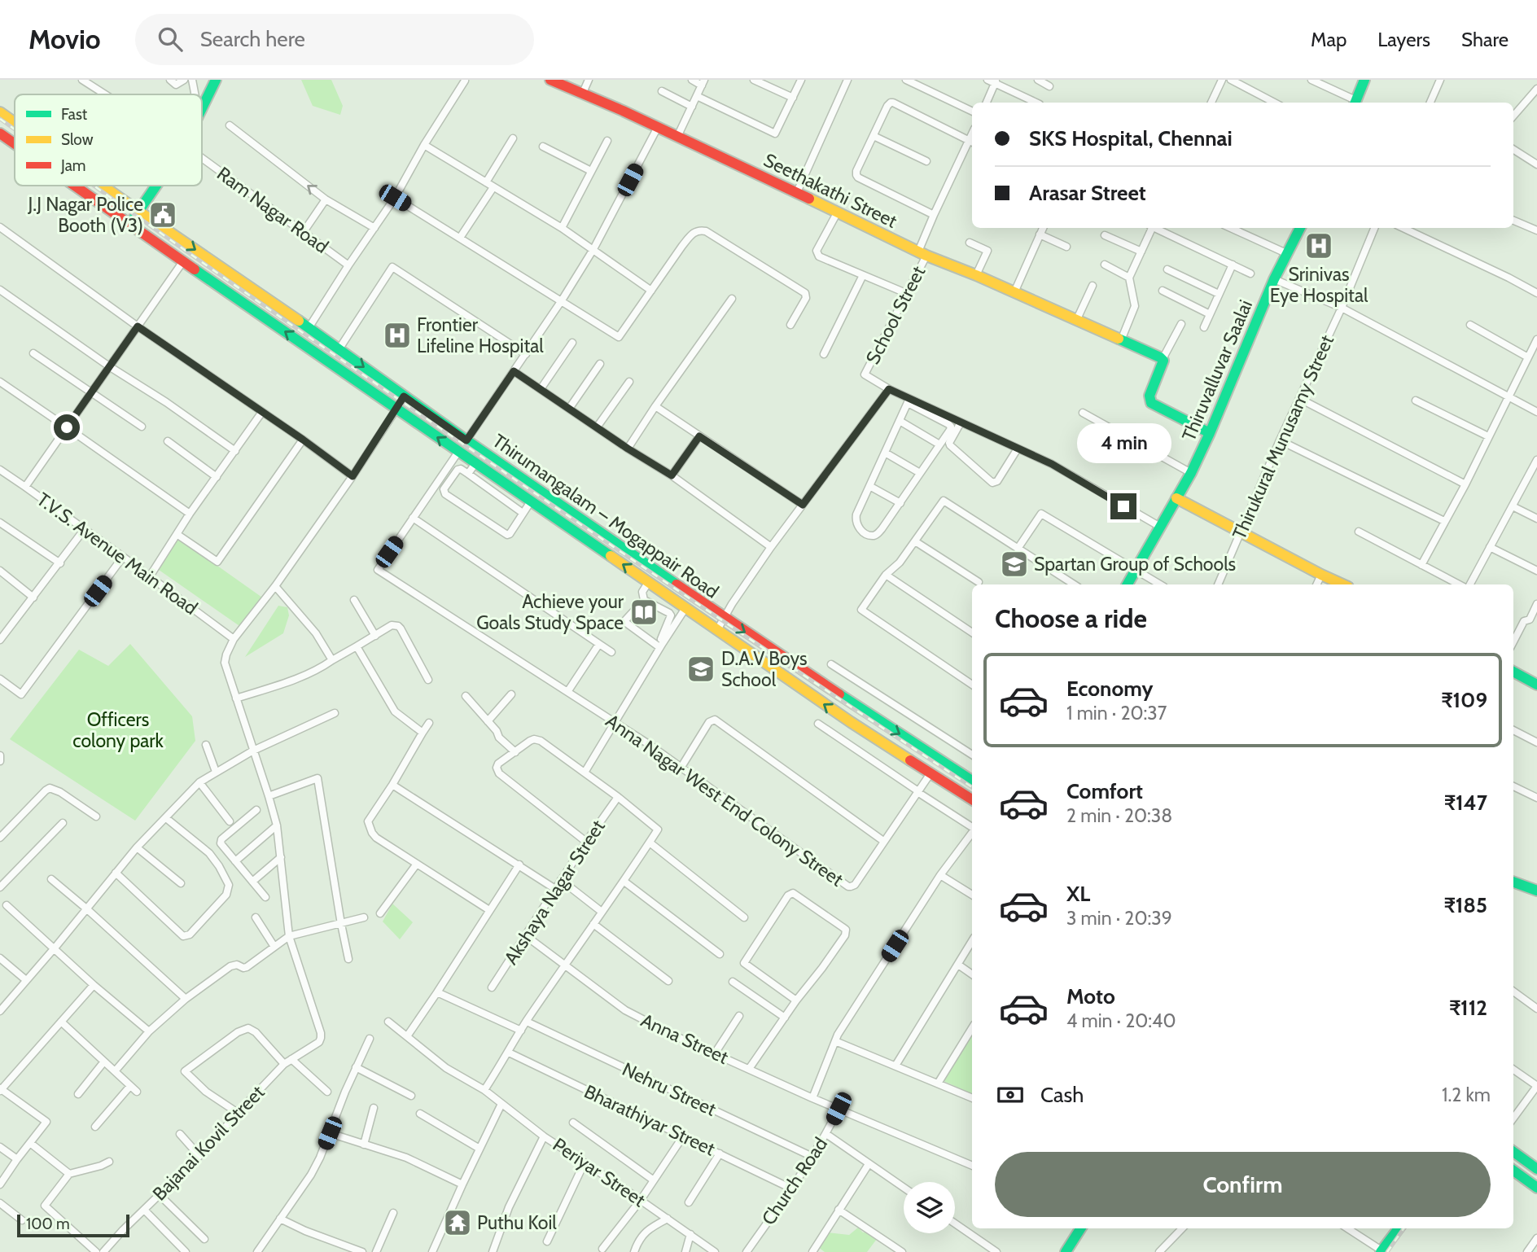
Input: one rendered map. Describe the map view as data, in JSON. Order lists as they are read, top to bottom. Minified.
{"streets":{"main road":["Seethakathi Street","Thiruvalluvar Saalai","Thirumangalam – Mogappair Road"],"street":["Ram Nagar Road","School Street","Thirukural Munusamy Street","T.V.S. Avenue Main Road","Anna Nagar West End Colony Street","Akshaya Nagar Street","Anna Street","Nehru Street","Bharathiyar Street","Bajanai Kovil Street","Periyar Street","Church Road"]},"crossings":[["Seethakathi Street","School Street"],["Thirumangalam – Mogappair Road","Anna Nagar West End Colony Street"],["Akshaya Nagar Street","Anna Street"],["Anna Street","Church Road"],["Nehru Street","Church Road"],["Bharathiyar Street","Church Road"]],"parks":["Officers colony park"],"places":{"public building":["J.J Nagar Police Booth (V3)"],"hospital":["Srinivas Eye Hospital","Frontier Lifeline Hospital"],"school or university":["Spartan Group of Schools","D.A.V Boys School"],"library":["Achieve your Goals Study Space"],"temple":["Puthu Koil"]},"legend":["Fast","Slow","Jam"],"scale_bar":"100 m","page":{"header":"Movio","search":"Search here","nav":["Map","Layers","Share"],"banner":["SKS Hospital, Chennai","Arasar Street"],"bubble":"4 min","heading":"Choose a ride","list":[{"name":"Economy","note":"1 min · 20:37","value":"₹109"},{"name":"Comfort","note":"2 min · 20:38","value":"₹147"},{"name":"XL","note":"3 min · 20:39","value":"₹185"},{"name":"Moto","note":"4 min · 20:40","value":"₹112"}],"pay":["Cash","1.2 km"],"buttons":"Confirm","scale":"100 m"}}
